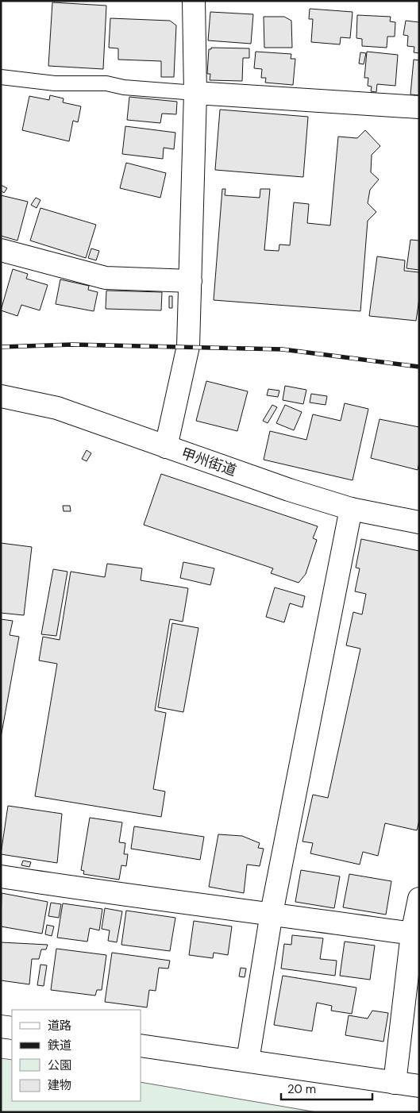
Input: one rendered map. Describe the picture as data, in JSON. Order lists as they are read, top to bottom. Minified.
{"streets":{"main road":["甲州街道"]},"legend":["道路","鉄道","公園","建物"],"scale_bar":"20 m"}
